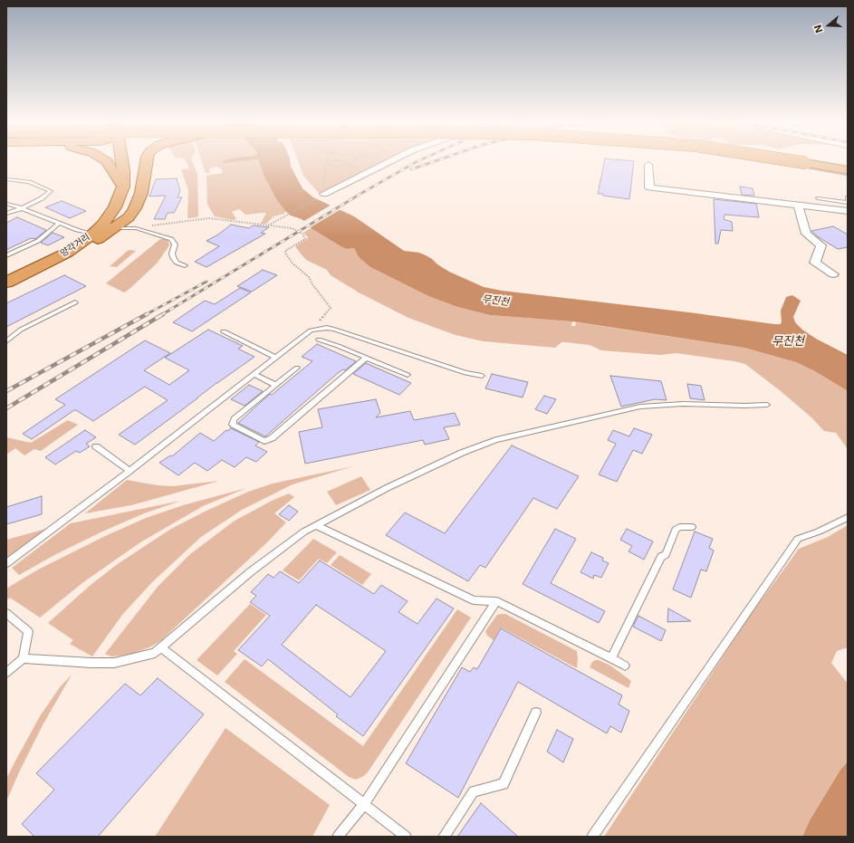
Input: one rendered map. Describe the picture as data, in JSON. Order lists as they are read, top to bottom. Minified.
{"streets":{"main road":["양각거리"]},"water":["무진천"],"north":"left"}
